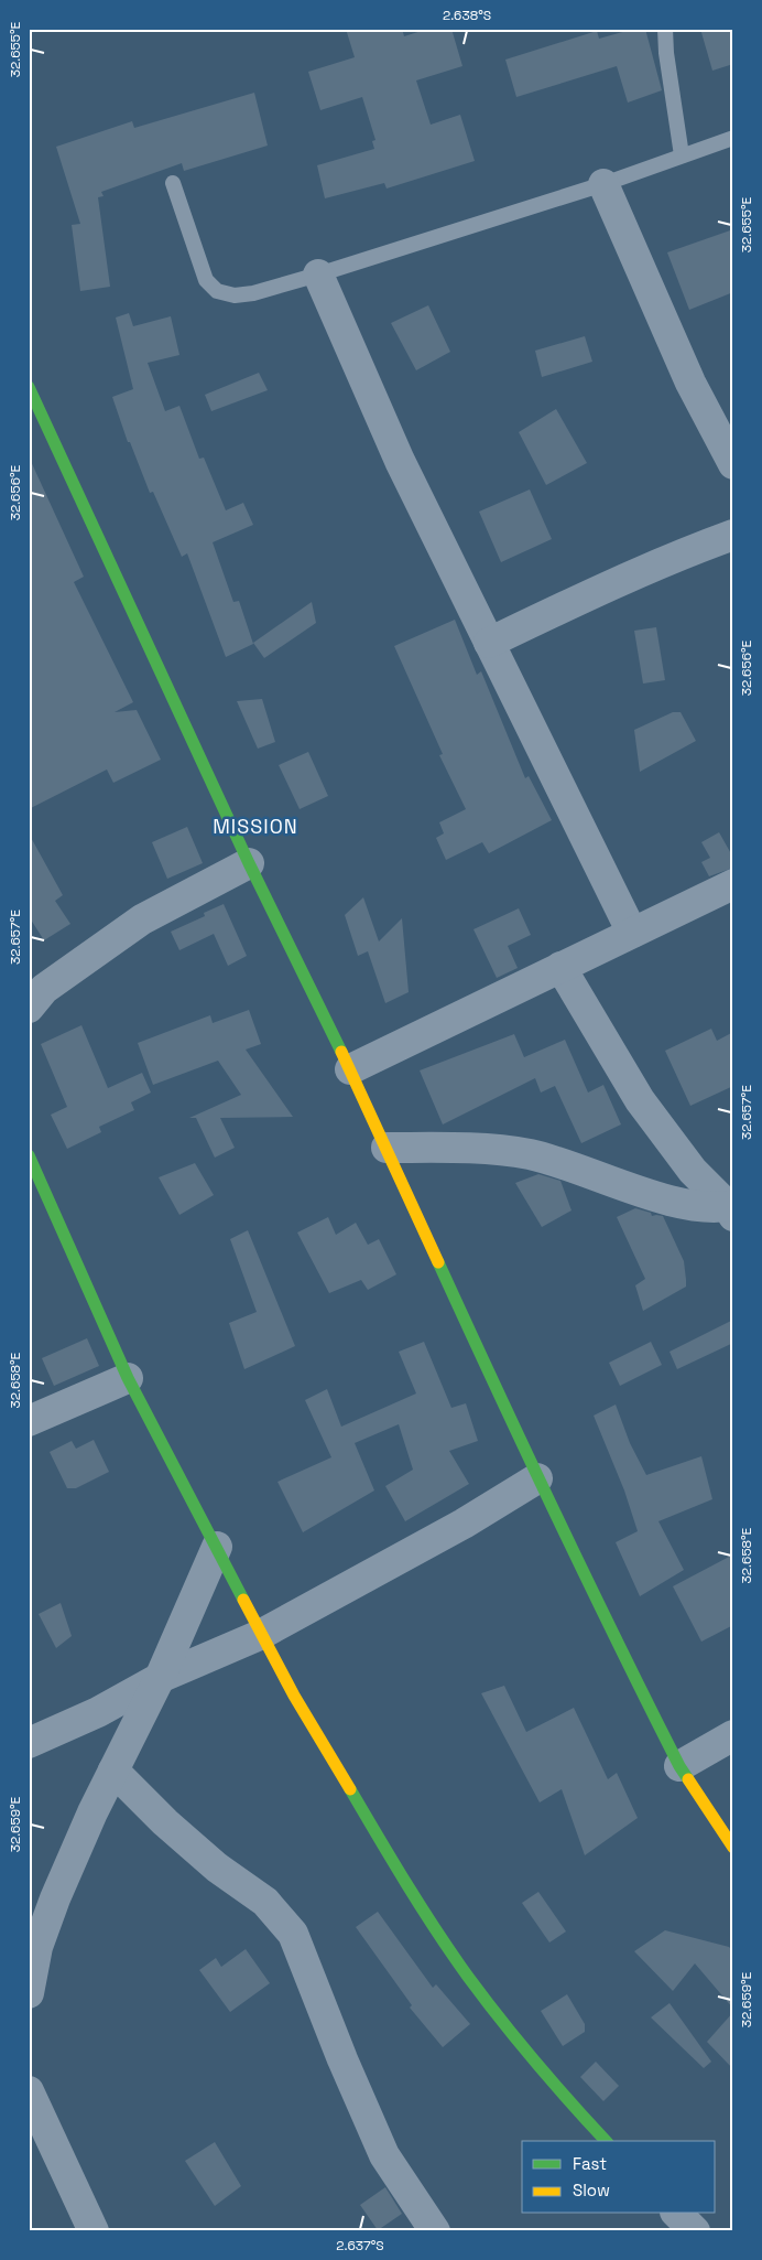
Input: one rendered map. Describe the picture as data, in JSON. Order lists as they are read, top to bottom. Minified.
{"districts":["MISSION"],"legend":["Fast","Slow"],"coordinates":["2.638°S","32.655°E","32.656°E","32.657°E","32.658°E","32.659°E","2.637°S"]}
